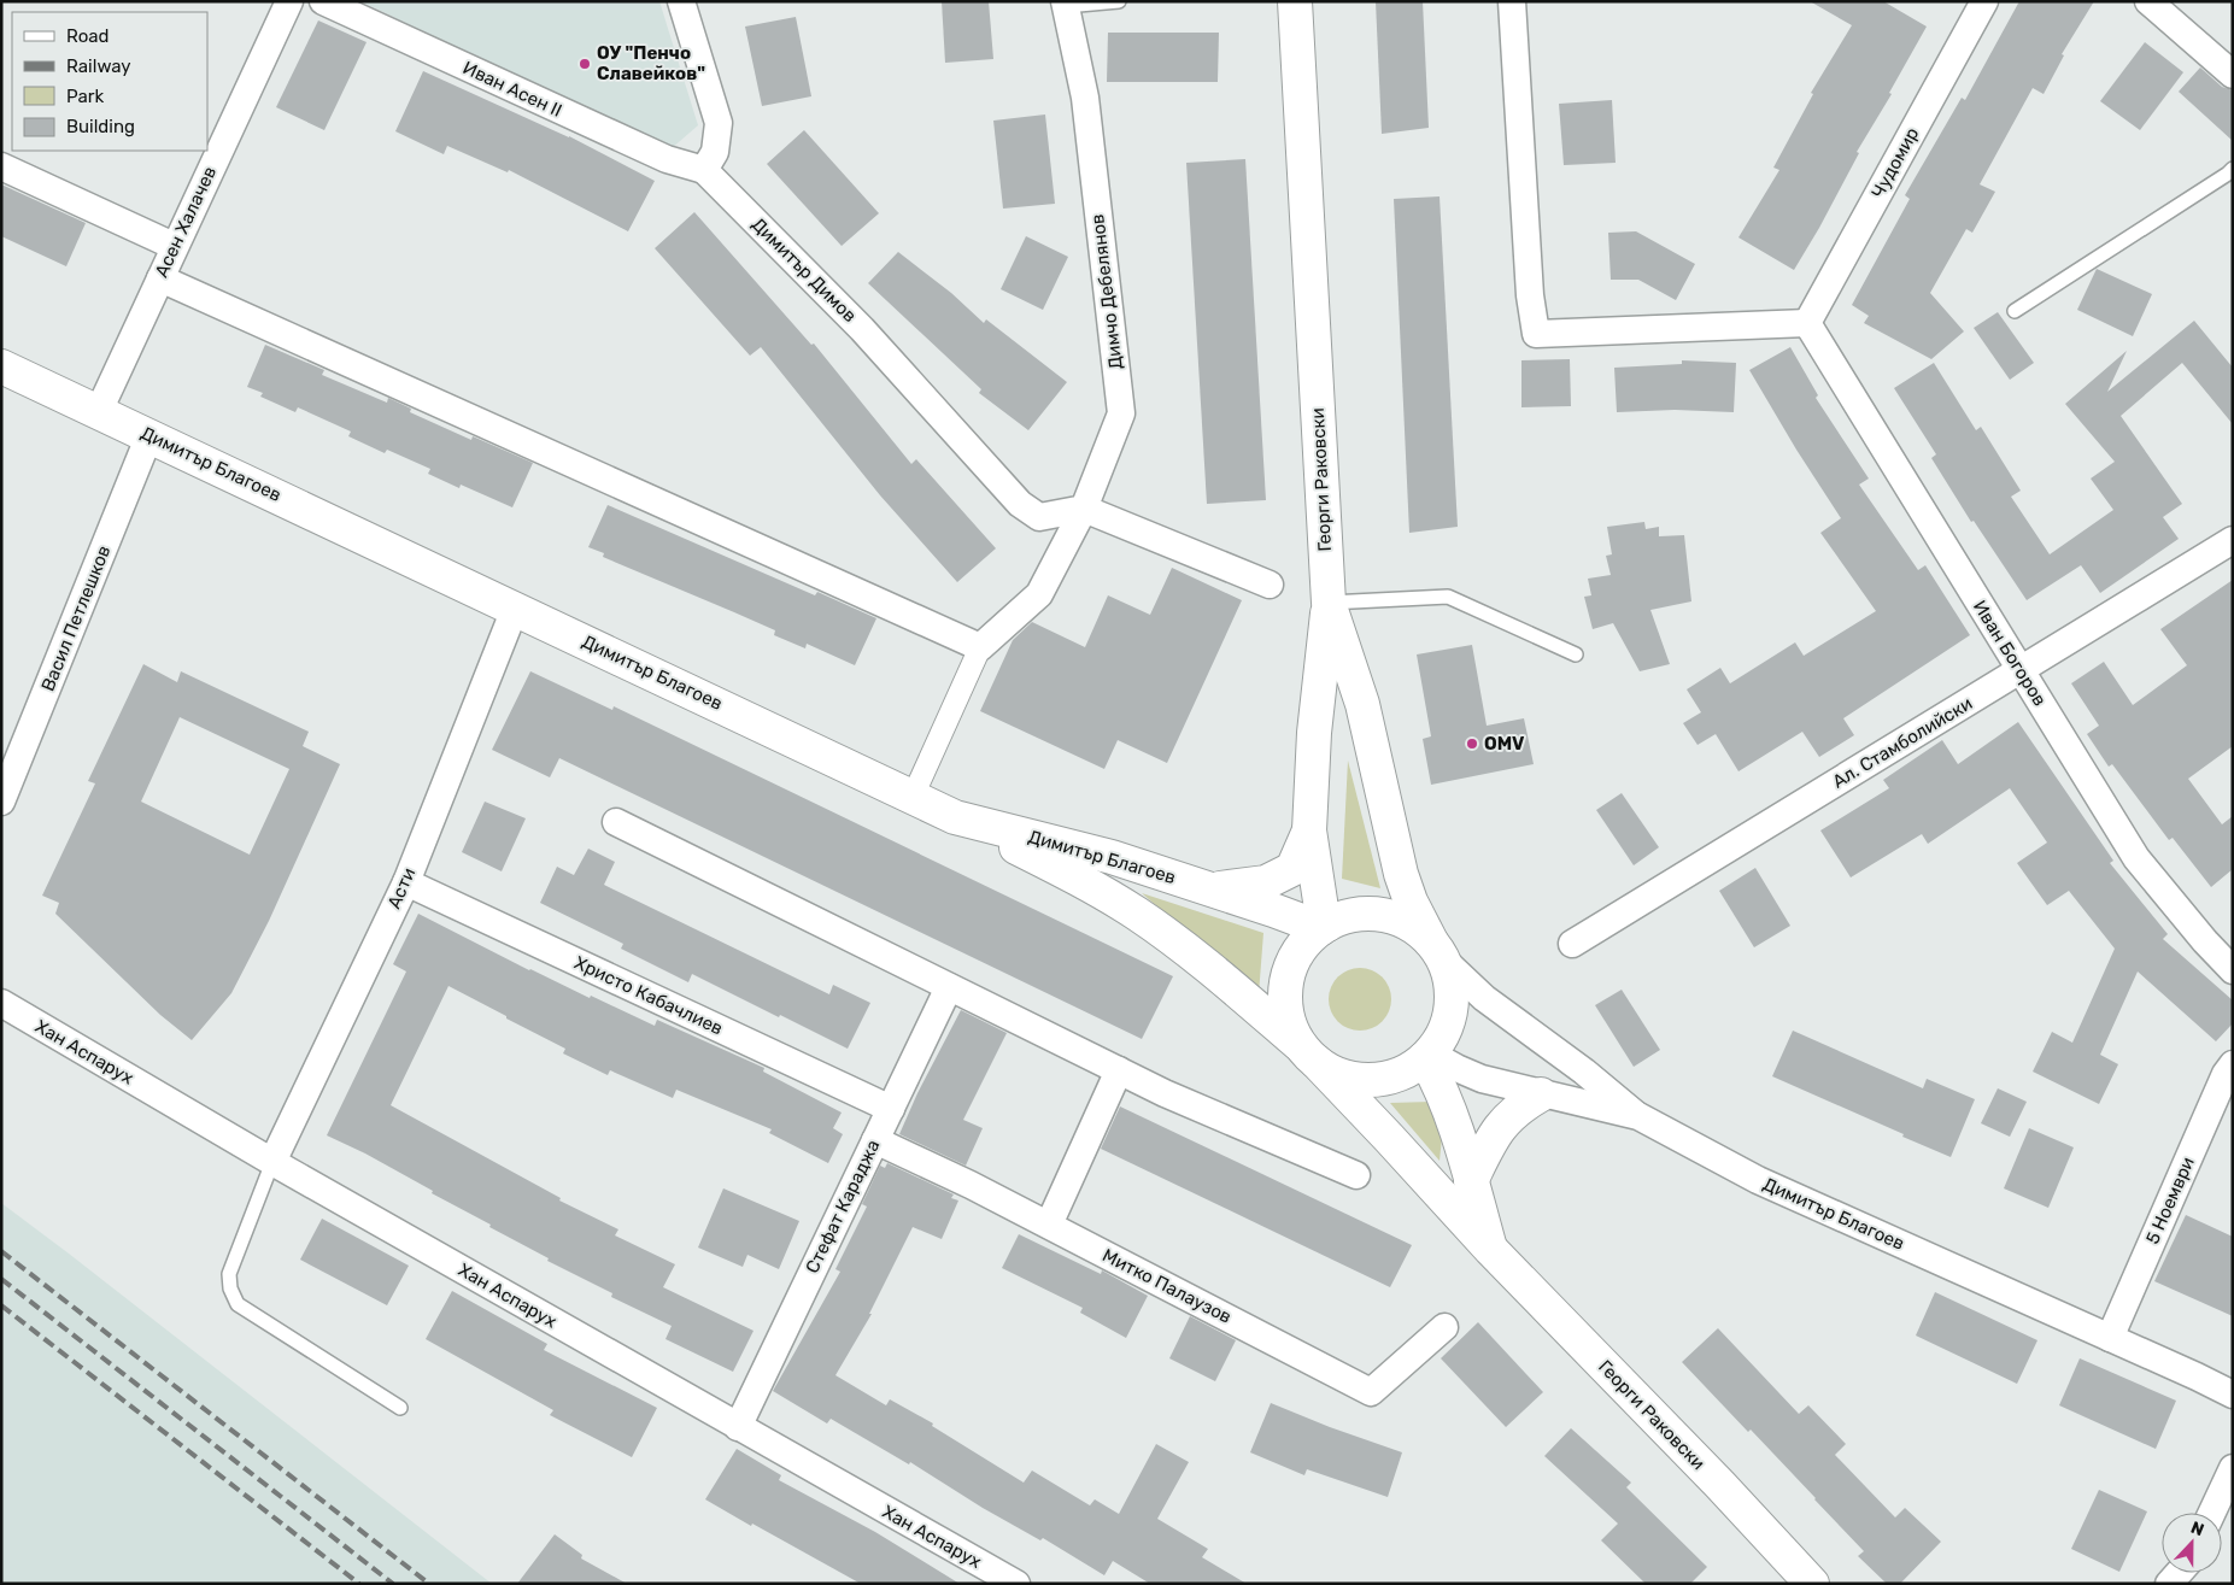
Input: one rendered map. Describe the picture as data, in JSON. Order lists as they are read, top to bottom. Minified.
{"streets":{"street":["Иван Асен II","Чудомир","Асен Халачев","Димитър Димов","Димчо Дебелянов","Димитър Благоев","Георги Раковски","Васил Петлешков","Иван Богоров","Ал. Стамболийски","Асти","Христо Кабачлиев","Хан Аспарух","5 Ноември","Стефат Караджа","Митко Палаузов"]},"crossings":[["Иван Асен II","Димитър Димов"],["Чудомир","Иван Богоров"],["Асен Халачев","Димитър Благоев"],["Димитър Димов","Димчо Дебелянов"],["Димитър Благоев","Георги Раковски"],["Димитър Благоев","Васил Петлешков"],["Димитър Благоев","Асти"],["Димитър Благоев","5 Ноември"],["Иван Богоров","Ал. Стамболийски"],["Асти","Христо Кабачлиев"],["Асти","Хан Аспарух"],["Христо Кабачлиев","Стефат Караджа"],["Хан Аспарух","Стефат Караджа"],["Стефат Караджа","Митко Палаузов"]],"places":["ОУ \"Пенчо Славейков\"","OMV"],"legend":["Road","Railway","Park","Building"],"north":"top"}
